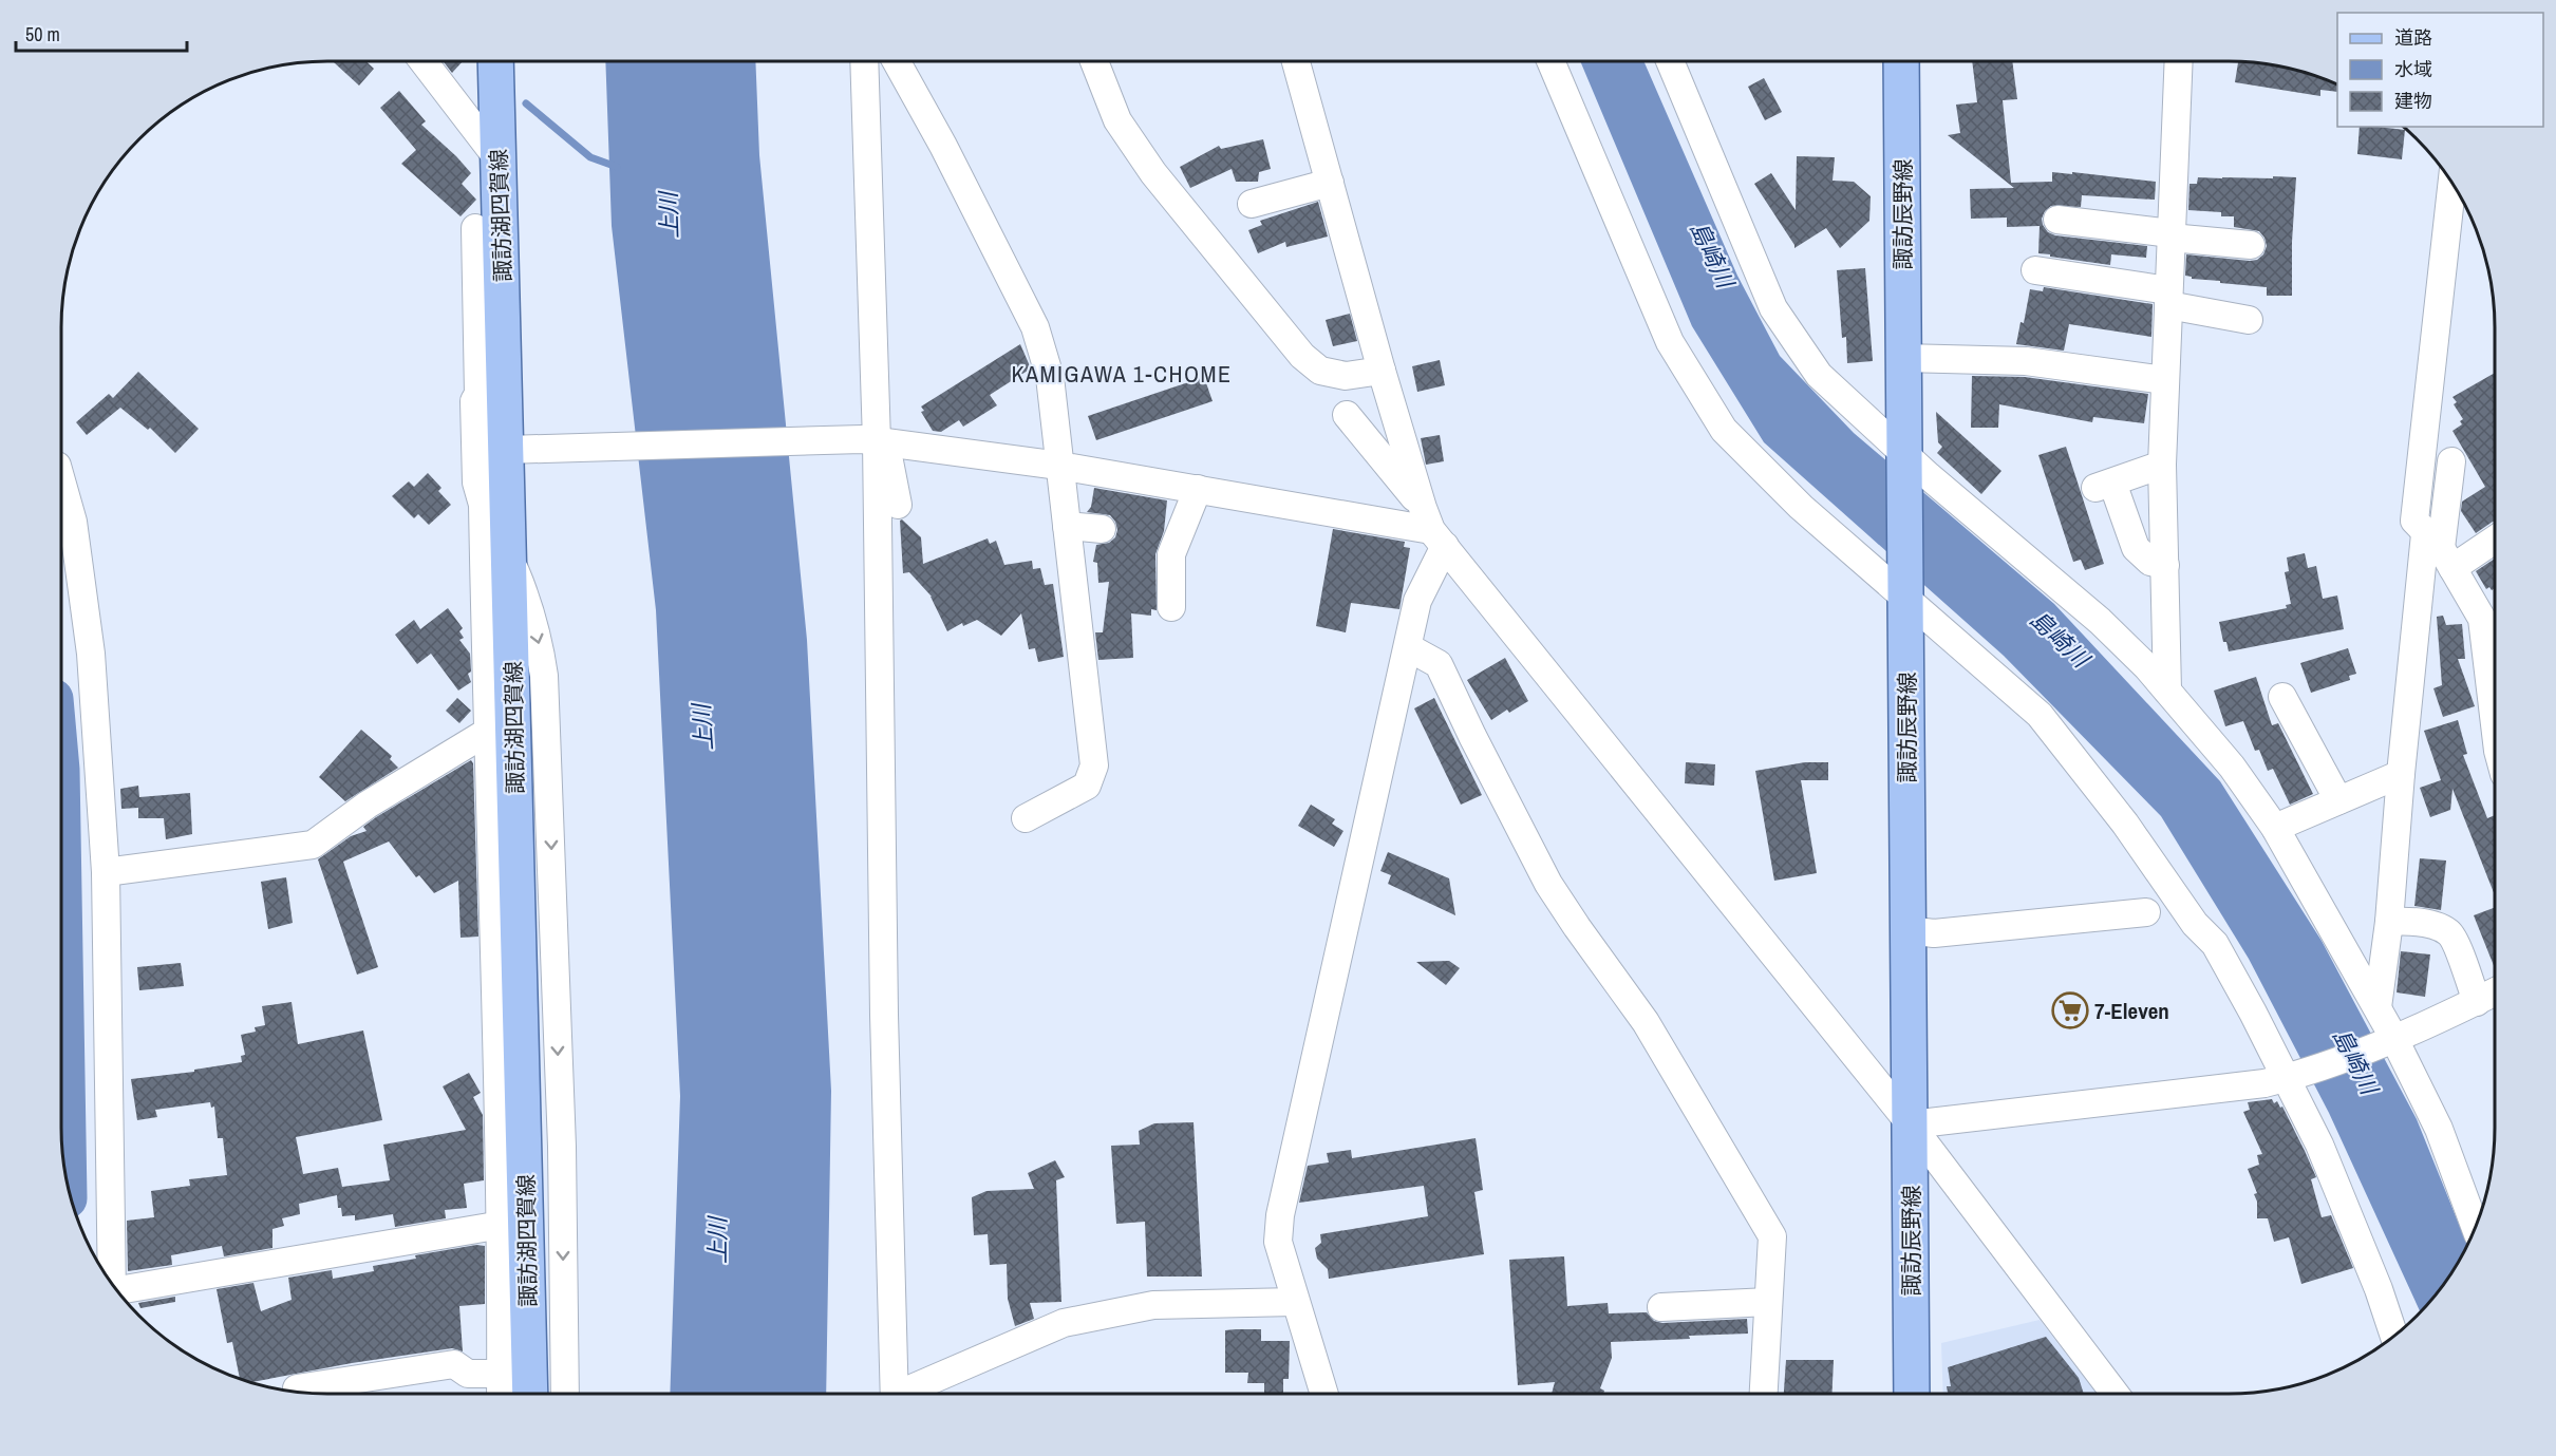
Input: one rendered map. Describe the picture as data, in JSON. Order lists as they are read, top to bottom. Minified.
{"streets":{"main road":["諏訪辰野線","諏訪湖四賀線"]},"districts":["KAMIGAWA 1-CHOME"],"water":["上川","島崎川"],"places":{"supermarket":["7-Eleven"]},"legend":["道路","水域","建物"],"scale_bar":"50 m"}
